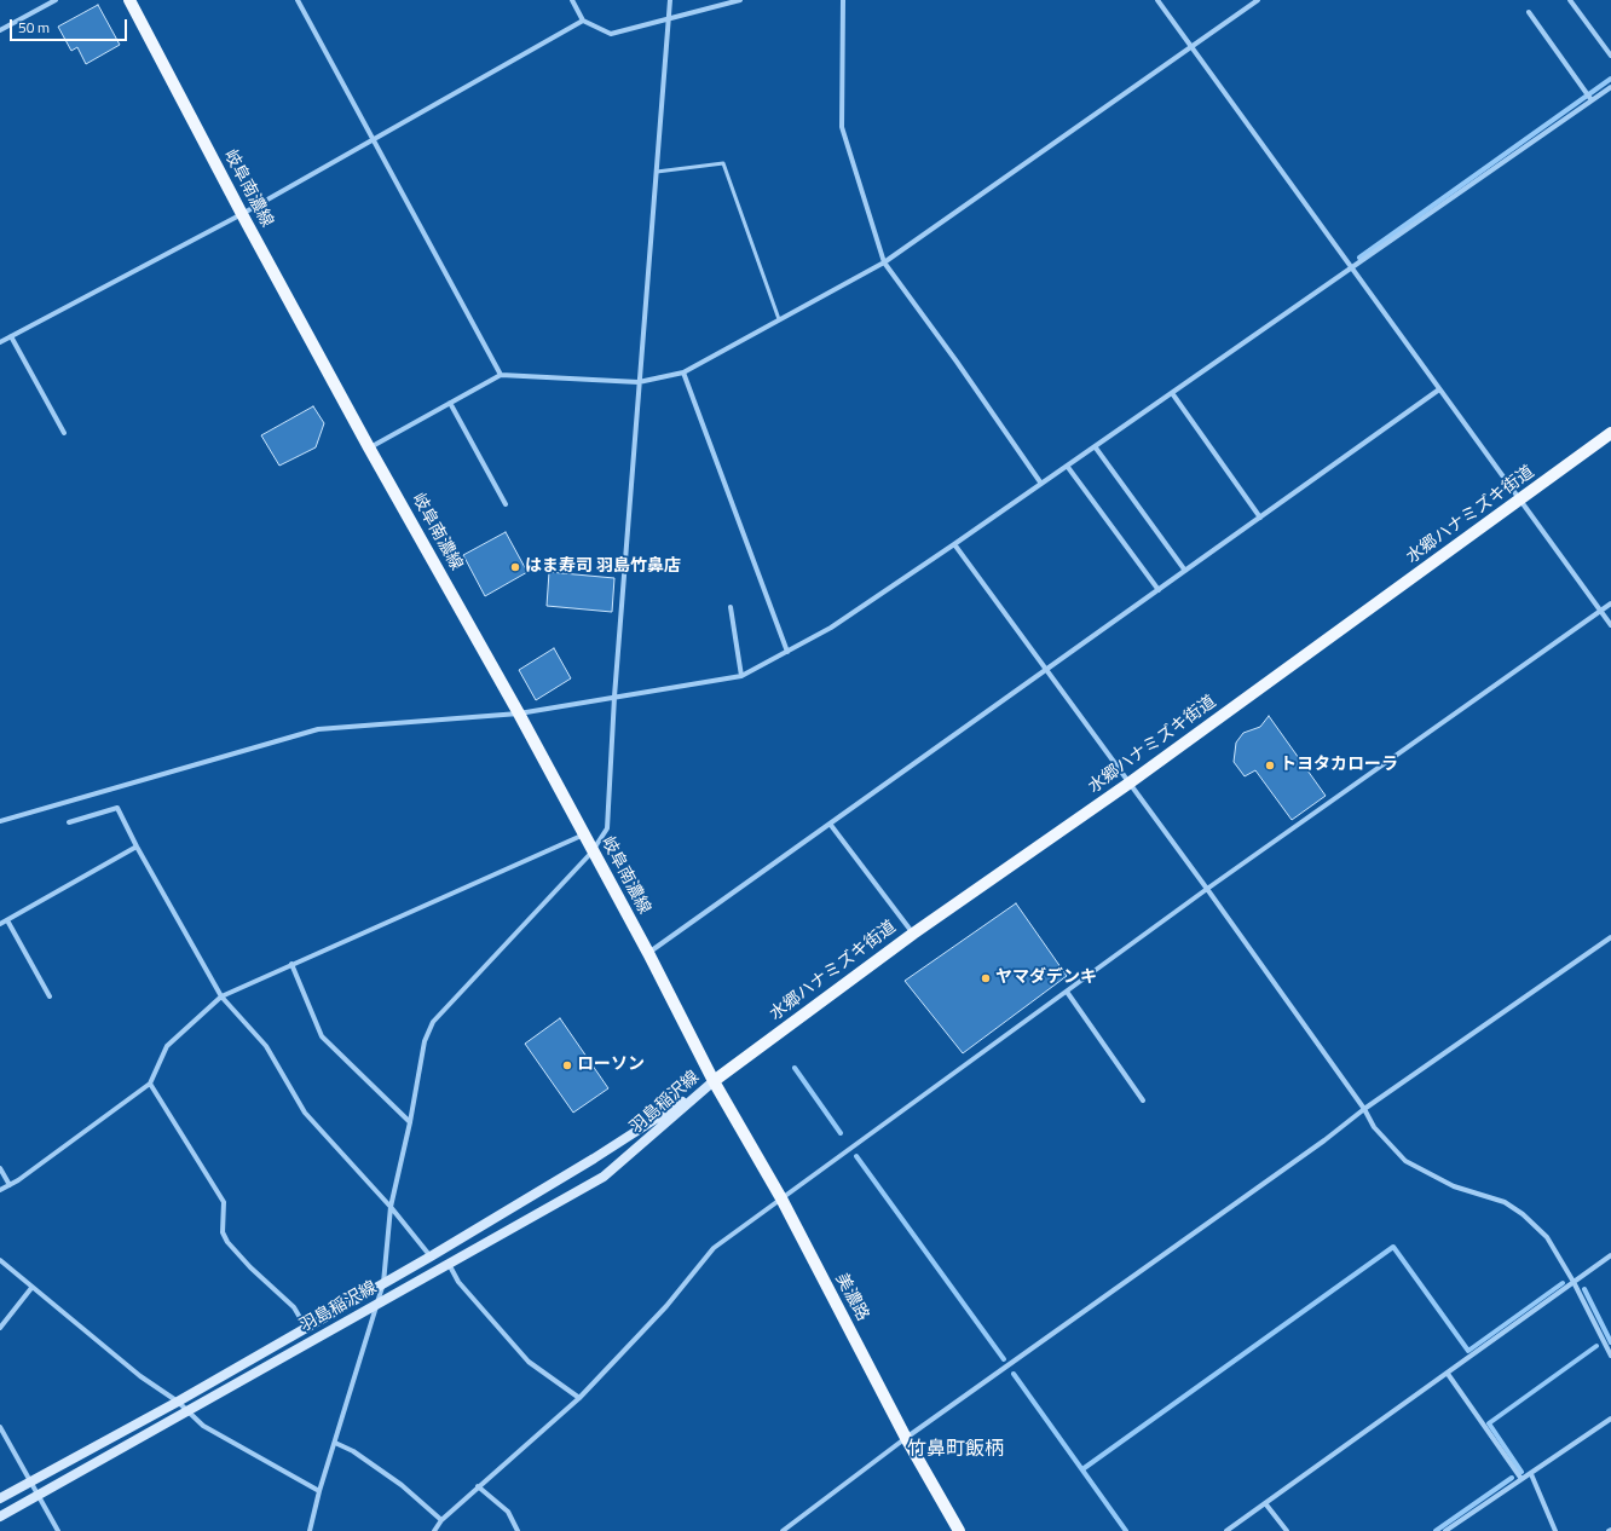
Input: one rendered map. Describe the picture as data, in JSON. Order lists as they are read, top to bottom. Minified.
{"streets":{"main road":["岐阜南濃線","水郷ハナミズキ街道","羽島稲沢線","美濃路"]},"crossings":[["岐阜南濃線","水郷ハナミズキ街道"],["岐阜南濃線","羽島稲沢線"],["岐阜南濃線","美濃路"],["水郷ハナミズキ街道","羽島稲沢線"],["水郷ハナミズキ街道","美濃路"],["羽島稲沢線","美濃路"]],"districts":["竹鼻町飯柄"],"places":["はま寿司 羽島竹鼻店","トヨタカローラ","ヤマダデンキ","ローソン"],"scale_bar":"50 m"}
